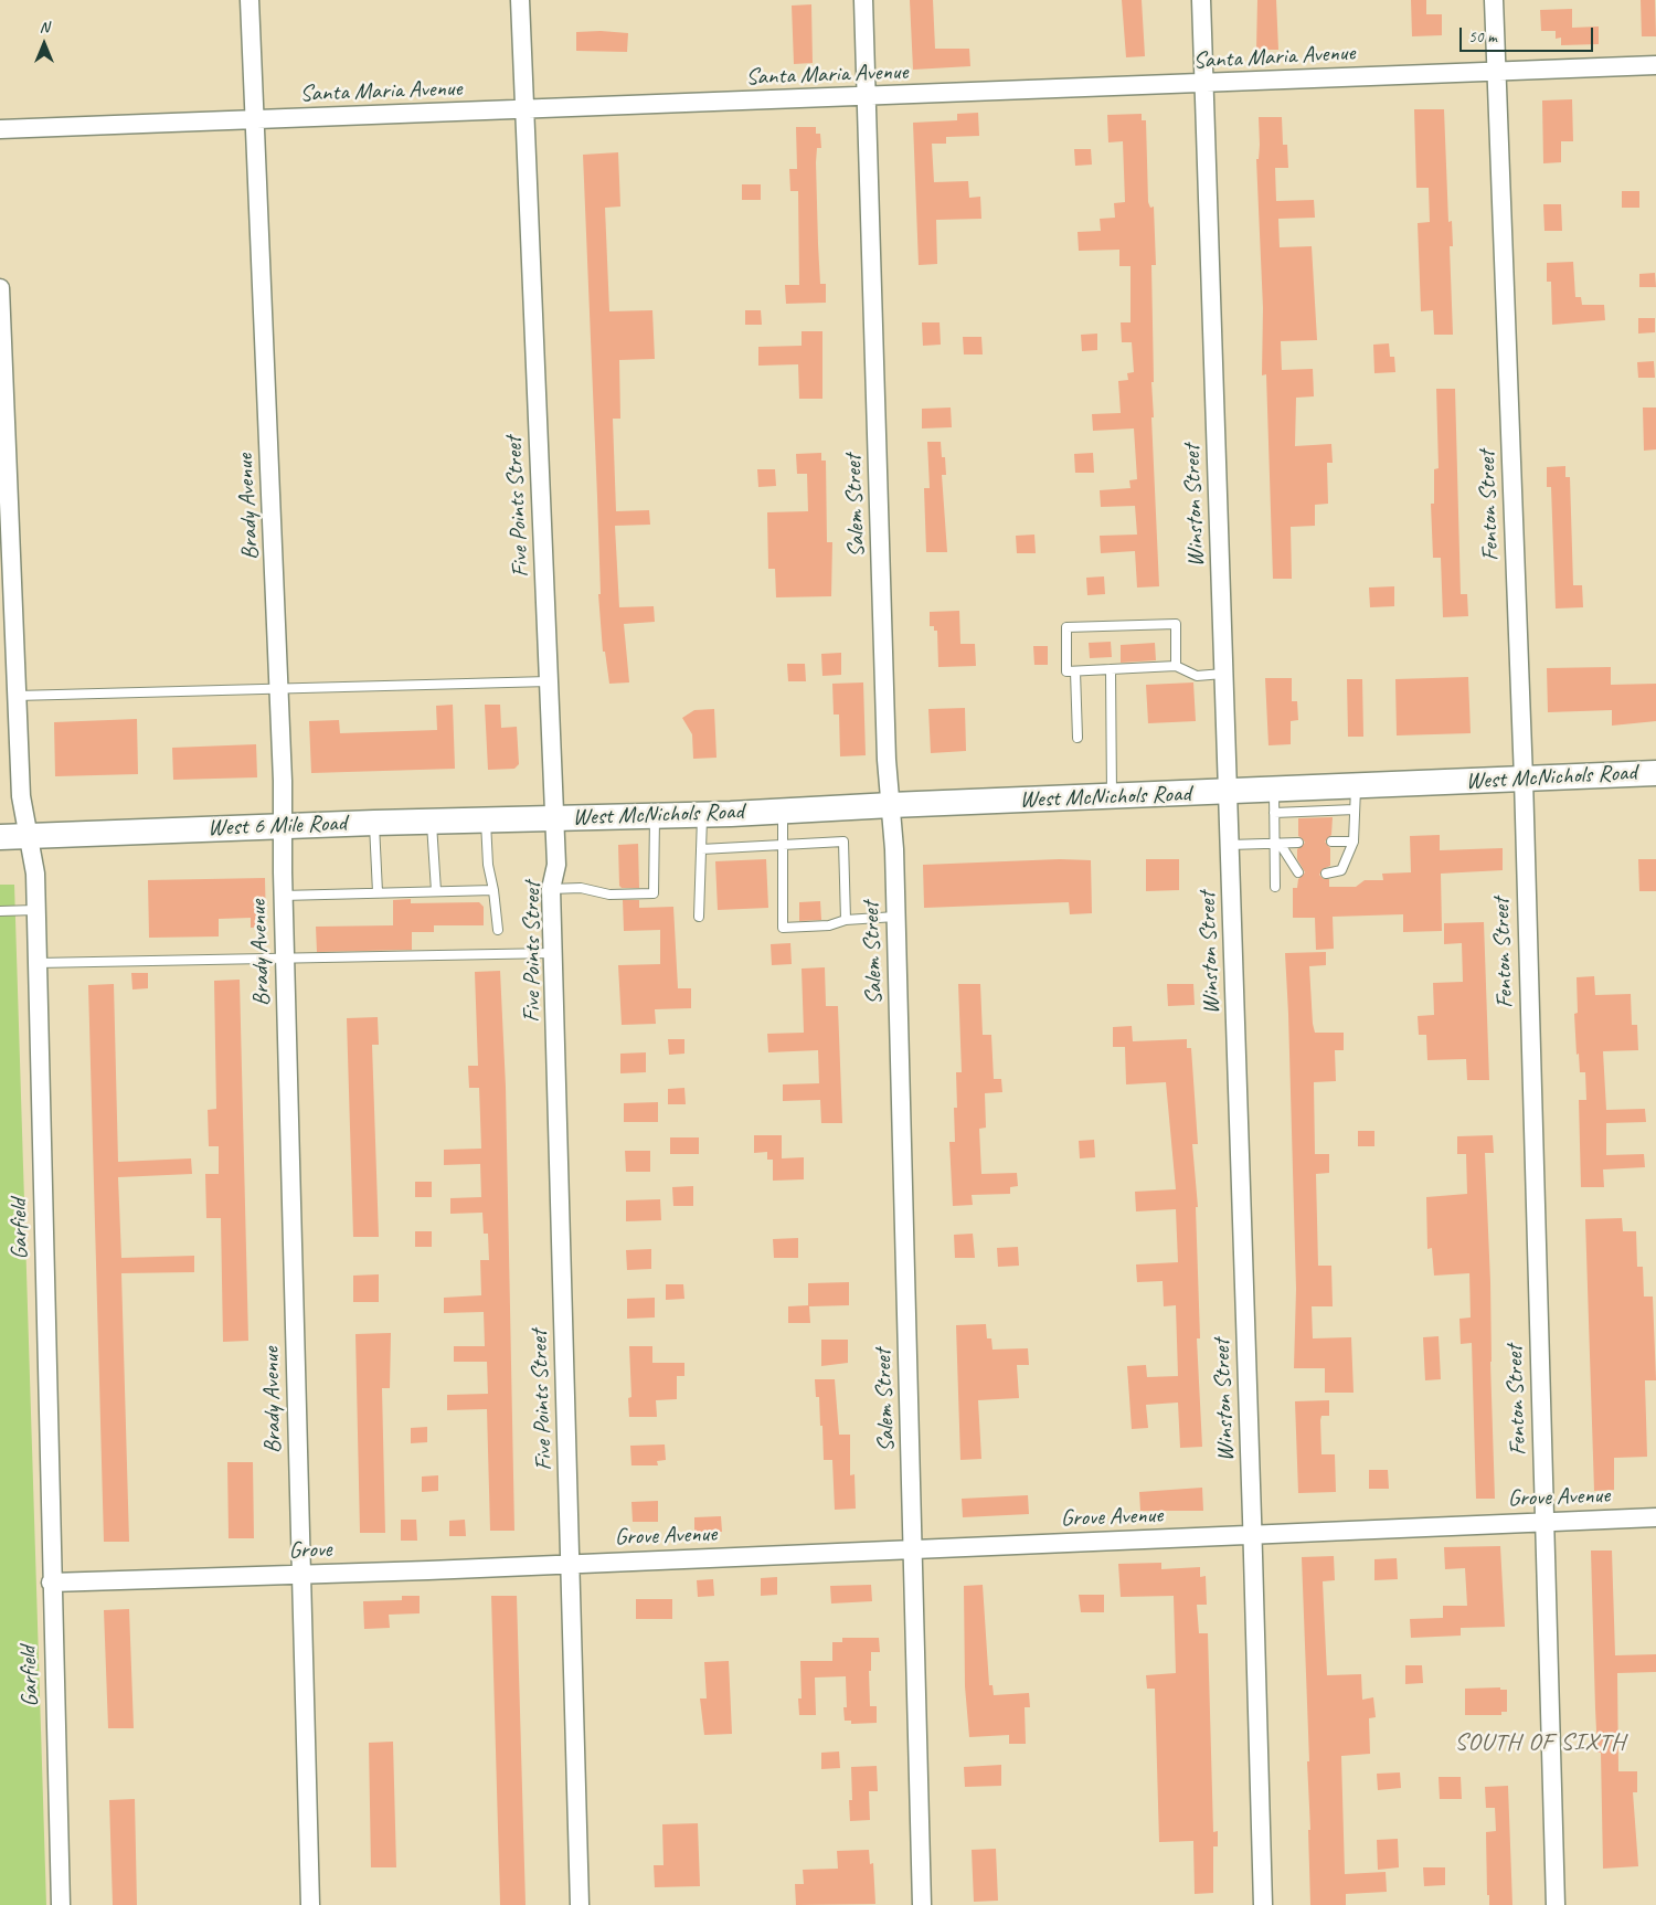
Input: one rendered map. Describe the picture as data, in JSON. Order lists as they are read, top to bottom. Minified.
{"streets":{"main road":["West McNichols Road","West 6 Mile Road"],"street":["Santa Maria Avenue","Salem Street","Winston Street","Fenton Street","Brady Avenue","Five Points Street","Garfield","Grove Avenue","Grove"]},"crossings":[["Santa Maria Avenue","Salem Street"],["Santa Maria Avenue","Winston Street"],["Santa Maria Avenue","Fenton Street"],["Santa Maria Avenue","Brady Avenue"],["Santa Maria Avenue","Five Points Street"],["Salem Street","West McNichols Road"],["Salem Street","Grove Avenue"],["Winston Street","West McNichols Road"],["Winston Street","Grove Avenue"],["Fenton Street","West McNichols Road"],["Fenton Street","Grove Avenue"],["Brady Avenue","West 6 Mile Road"],["Brady Avenue","Grove"],["Five Points Street","West McNichols Road"],["Five Points Street","West 6 Mile Road"],["Five Points Street","Grove Avenue"],["Five Points Street","Grove"],["West McNichols Road","West 6 Mile Road"],["West 6 Mile Road","Garfield"],["Garfield","Grove"],["Grove Avenue","Grove"]],"districts":["SOUTH OF SIXTH"],"scale_bar":"50 m","north":"top"}
